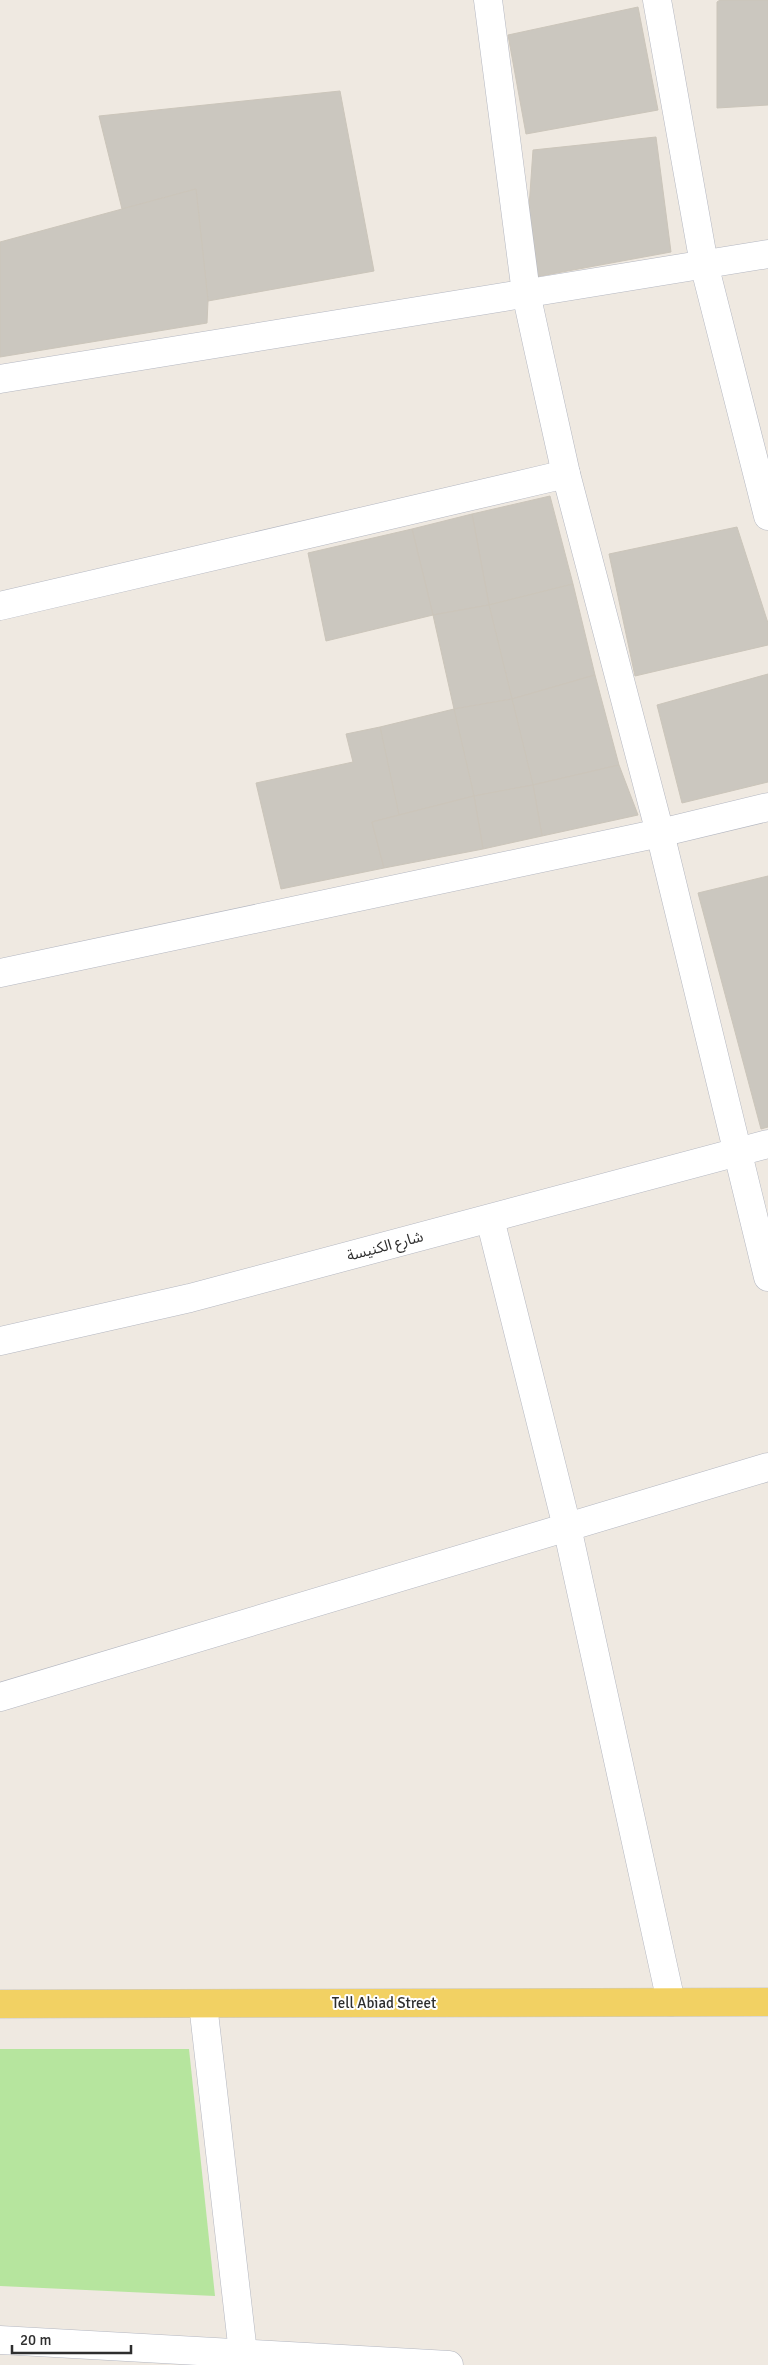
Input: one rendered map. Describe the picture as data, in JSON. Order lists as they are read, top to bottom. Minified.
{"streets":{"main road":["Tell Abiad Street"],"street":["شارع الكنيسة"]},"scale_bar":"20 m"}
